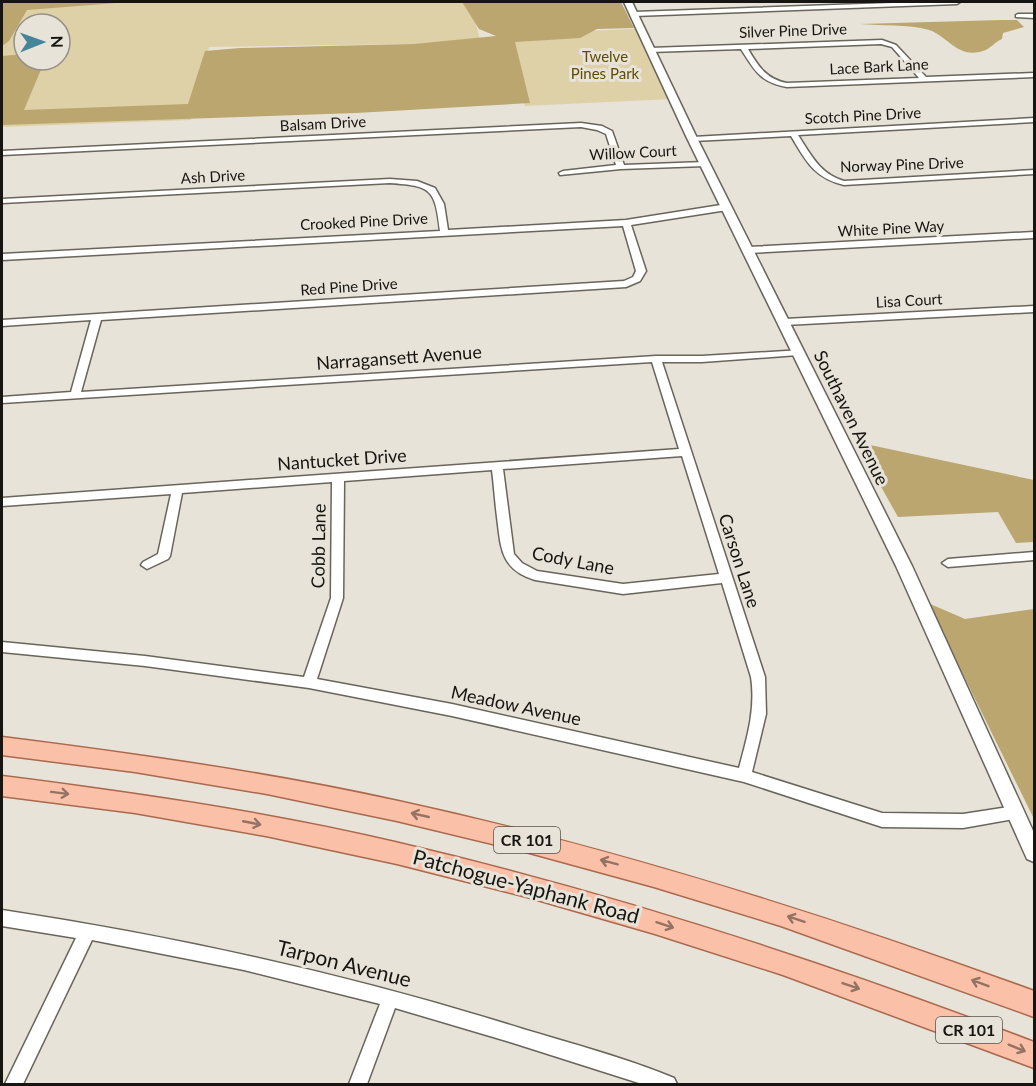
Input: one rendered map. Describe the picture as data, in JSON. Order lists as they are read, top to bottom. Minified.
{"streets":{"main road":["CR 101","Patchogue-Yaphank Road"],"street":["Silver Pine Drive","Lace Bark Lane","Scotch Pine Drive","Balsam Drive","Willow Court","Norway Pine Drive","Ash Drive","Crooked Pine Drive","White Pine Way","Red Pine Drive","Lisa Court","Narragansett Avenue","Southaven Avenue","Nantucket Drive","Cobb Lane","Cody Lane","Carson Lane","Meadow Avenue","Tarpon Avenue"]},"crossings":[["Silver Pine Drive","Lace Bark Lane"],["Silver Pine Drive","Southaven Avenue"],["Scotch Pine Drive","Norway Pine Drive"],["Scotch Pine Drive","Southaven Avenue"],["Balsam Drive","Willow Court"],["Willow Court","Southaven Avenue"],["Ash Drive","Crooked Pine Drive"],["Crooked Pine Drive","Red Pine Drive"],["Crooked Pine Drive","Southaven Avenue"],["White Pine Way","Southaven Avenue"],["Lisa Court","Southaven Avenue"],["Narragansett Avenue","Southaven Avenue"],["Narragansett Avenue","Carson Lane"],["Southaven Avenue","Meadow Avenue"],["Nantucket Drive","Cobb Lane"],["Nantucket Drive","Cody Lane"],["Nantucket Drive","Carson Lane"],["Cobb Lane","Meadow Avenue"],["Cody Lane","Carson Lane"],["Carson Lane","Meadow Avenue"]],"parks":["Twelve Pines Park"],"north":"right"}
